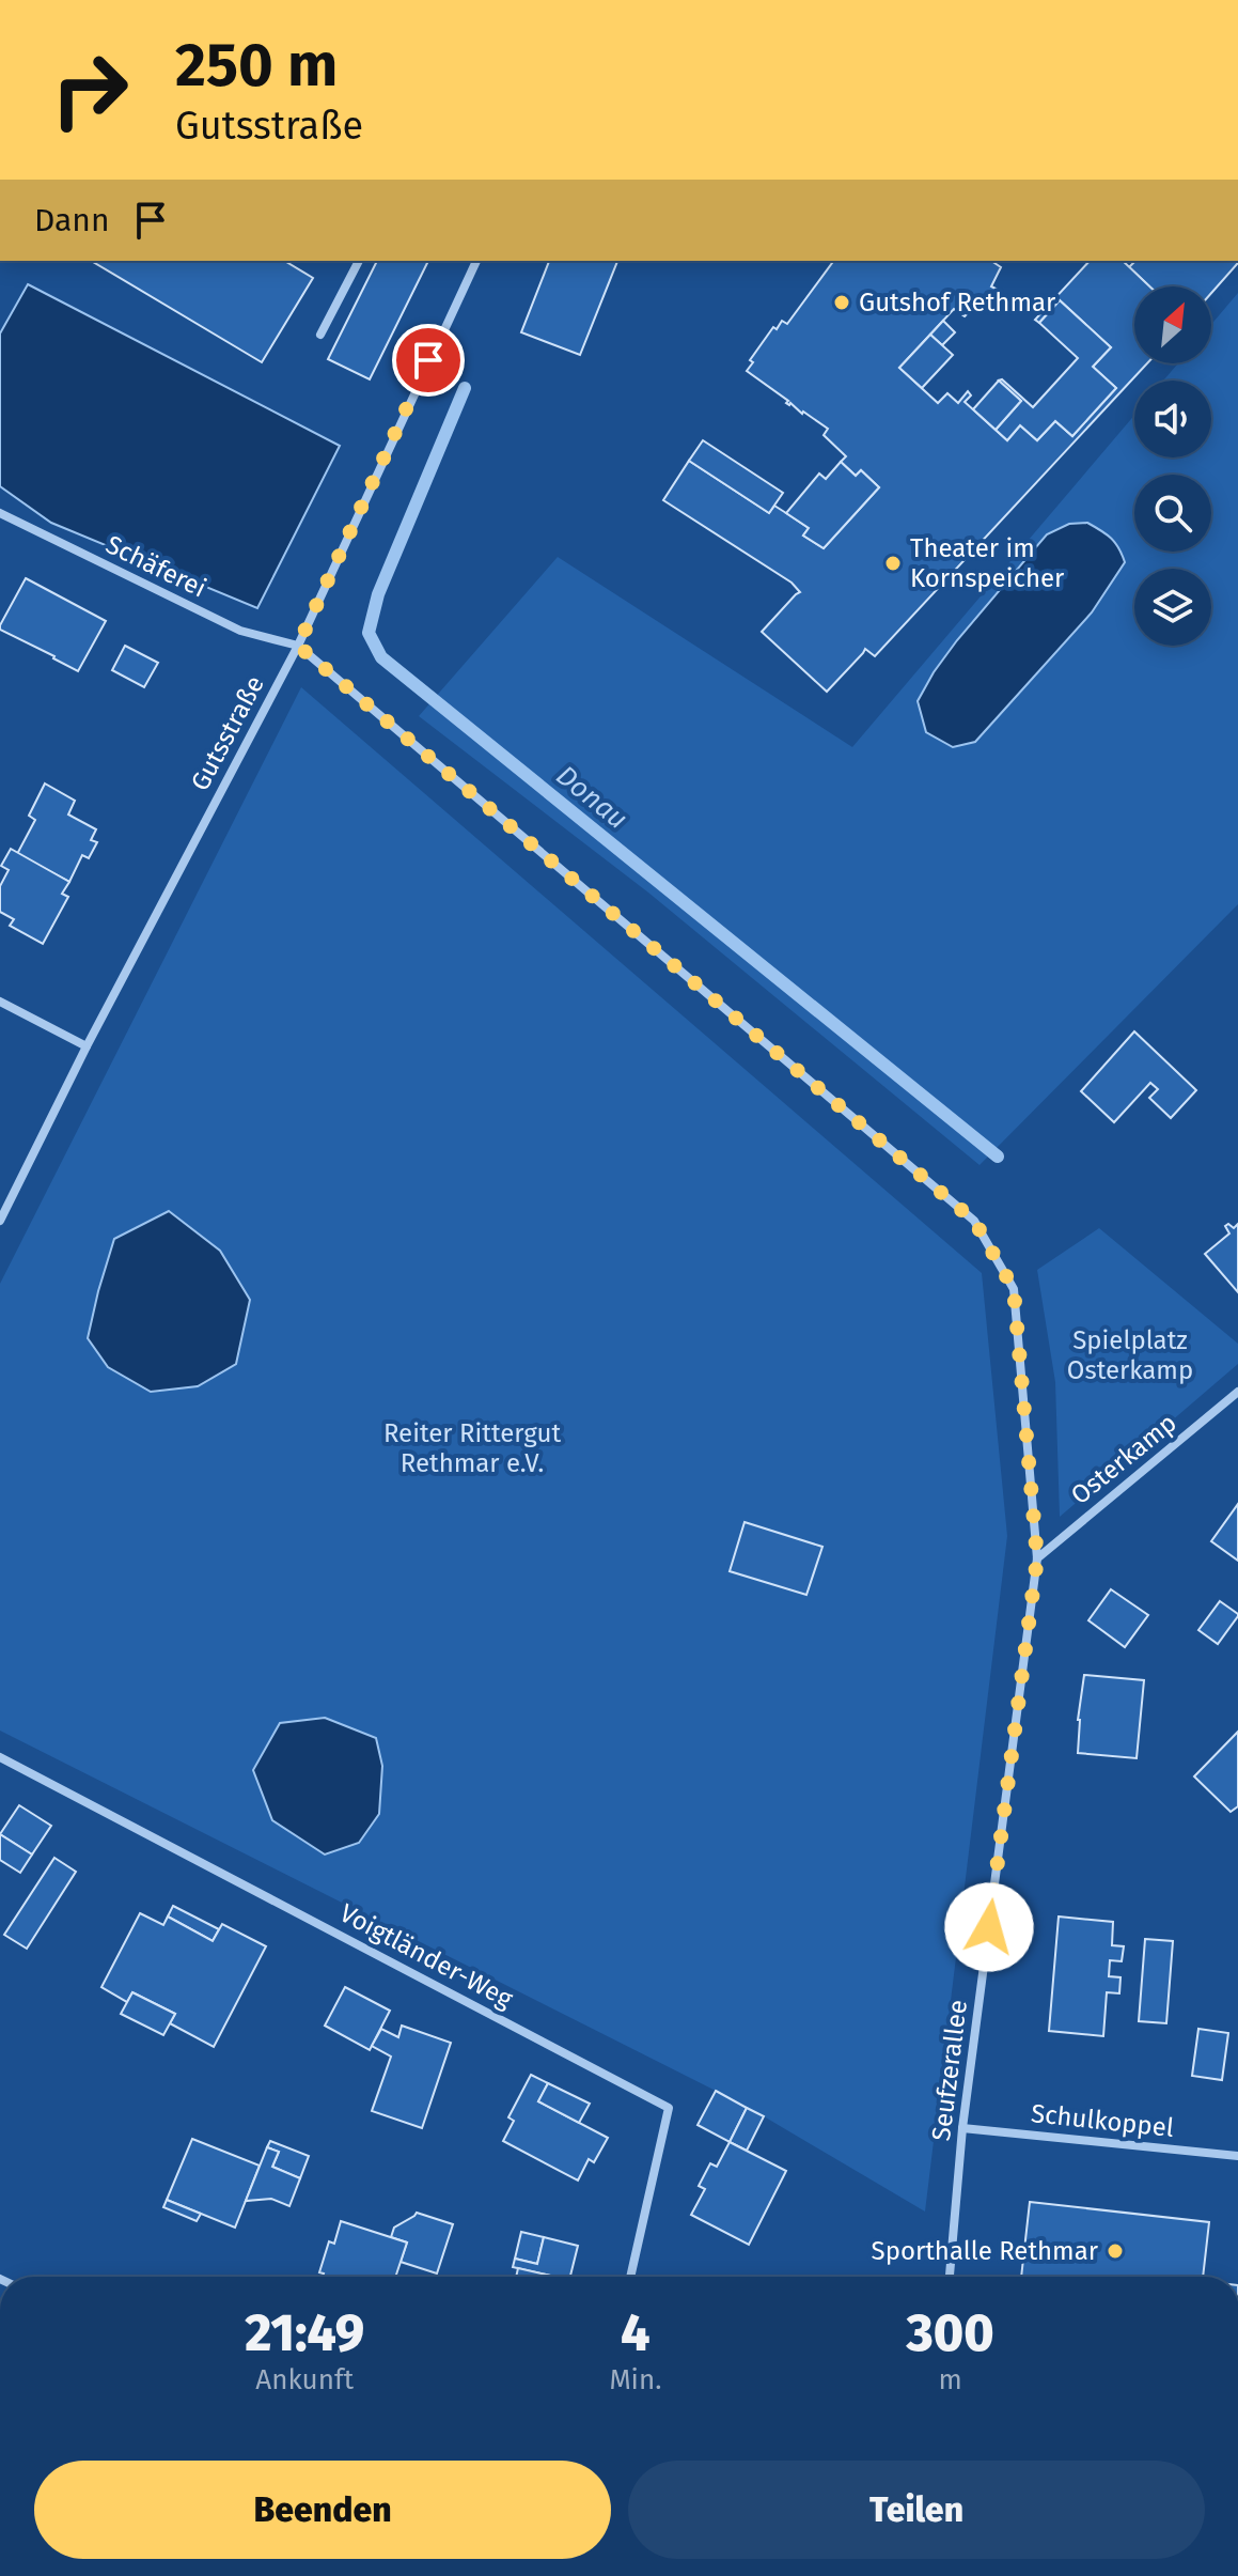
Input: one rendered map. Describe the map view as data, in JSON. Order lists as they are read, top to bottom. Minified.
{"streets":{"street":["Schäferei","Gutsstraße","Osterkamp","Voigtländer-Weg","Seufzerallee","Schulkoppel"]},"crossings":[["Schäferei","Gutsstraße"],["Schäferei","Seufzerallee"],["Gutsstraße","Seufzerallee"],["Osterkamp","Seufzerallee"],["Seufzerallee","Schulkoppel"]],"water":["Donau"],"parks":["Spielplatz Osterkamp","Reiter Rittergut Rethmar e.V."],"places":["Gutshof Rethmar","Theater im Kornspeicher","Sporthalle Rethmar"],"north":"top right","page":{"turn":["250 m","Gutsstraße"],"then":"Dann","eta":["21:49","Ankunft","4","Min.","300","m"],"buttons":["Beenden","Teilen"]}}
